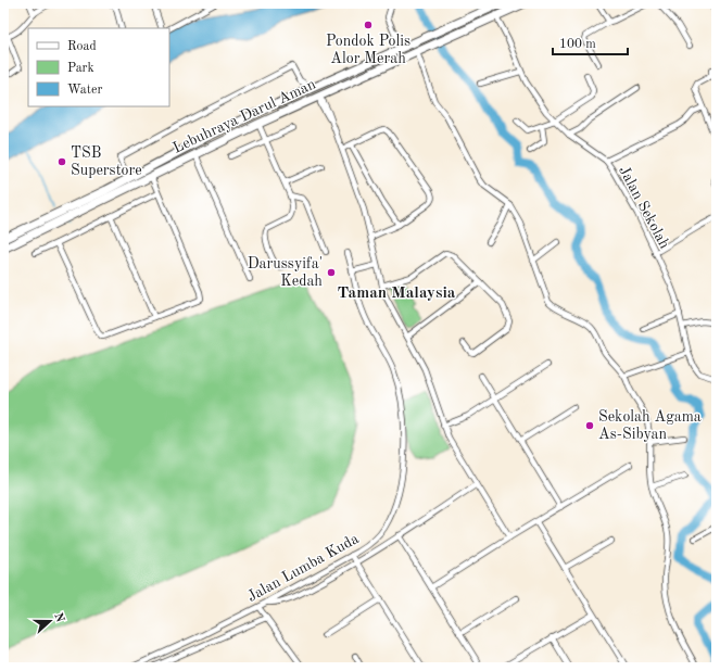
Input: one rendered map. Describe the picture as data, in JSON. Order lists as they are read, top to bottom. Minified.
{"streets":{"highway":["Lebuhraya Darul Aman"],"street":["Jalan Sekolah","Jalan Lumba Kuda"]},"crossings":[["Lebuhraya Darul Aman","Jalan Sekolah"]],"districts":["Taman Malaysia"],"places":["Pondok Polis Alor Merah","TSB Superstore","Darussyifa' Kedah","Sekolah Agama As-Sibyan"],"legend":["Road","Park","Water"],"scale_bar":"100 m","north":"right"}
